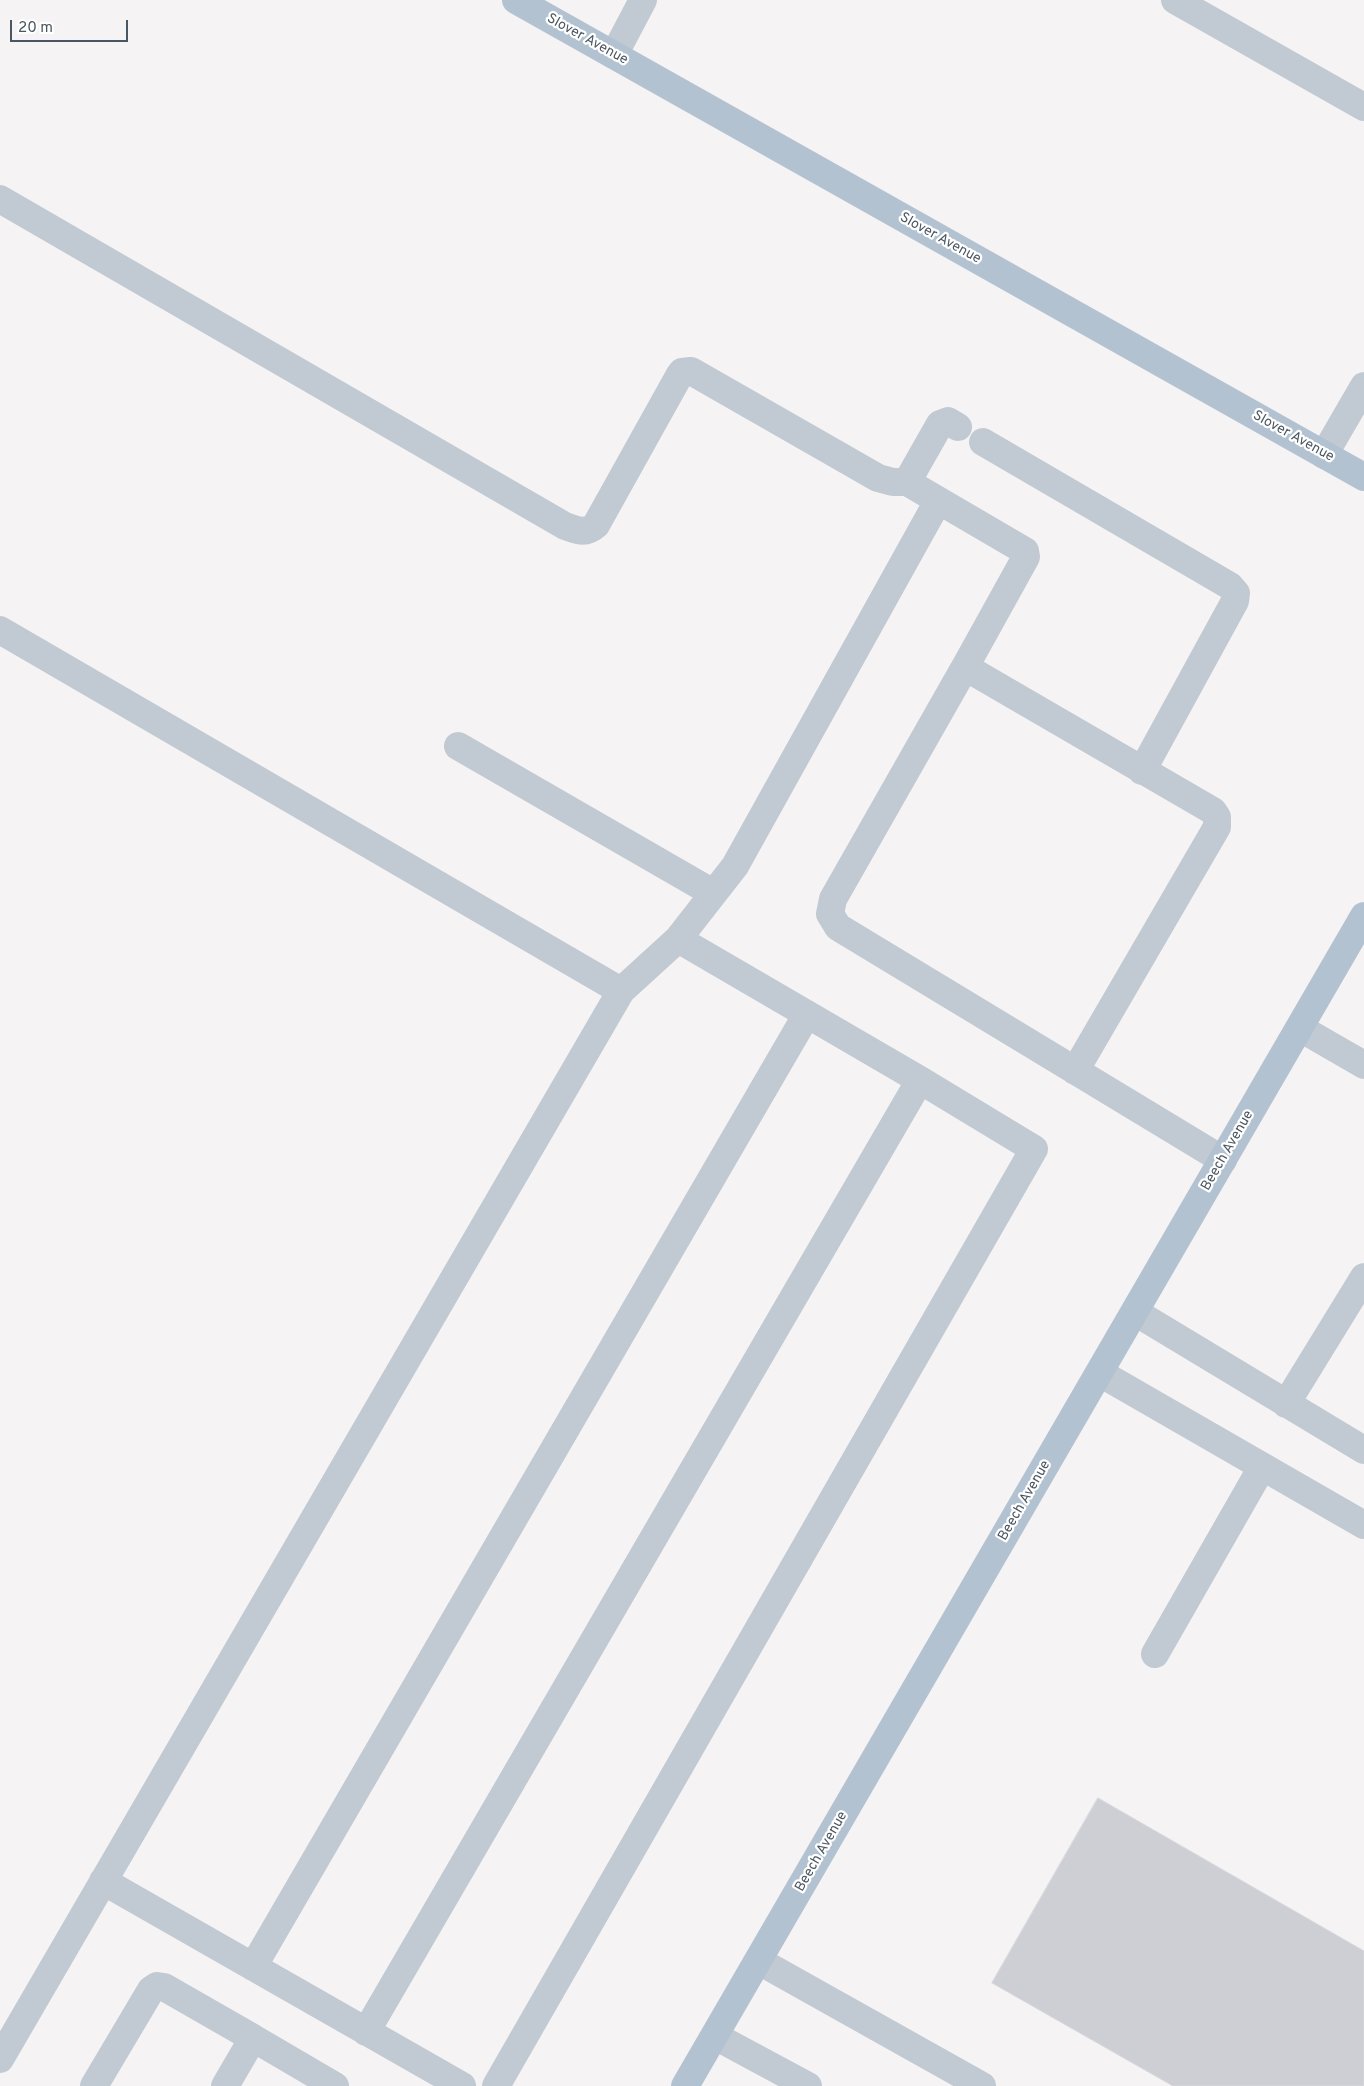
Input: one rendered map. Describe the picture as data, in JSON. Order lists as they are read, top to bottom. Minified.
{"streets":{"main road":["Slover Avenue","Beech Avenue"]},"scale_bar":"20 m"}
